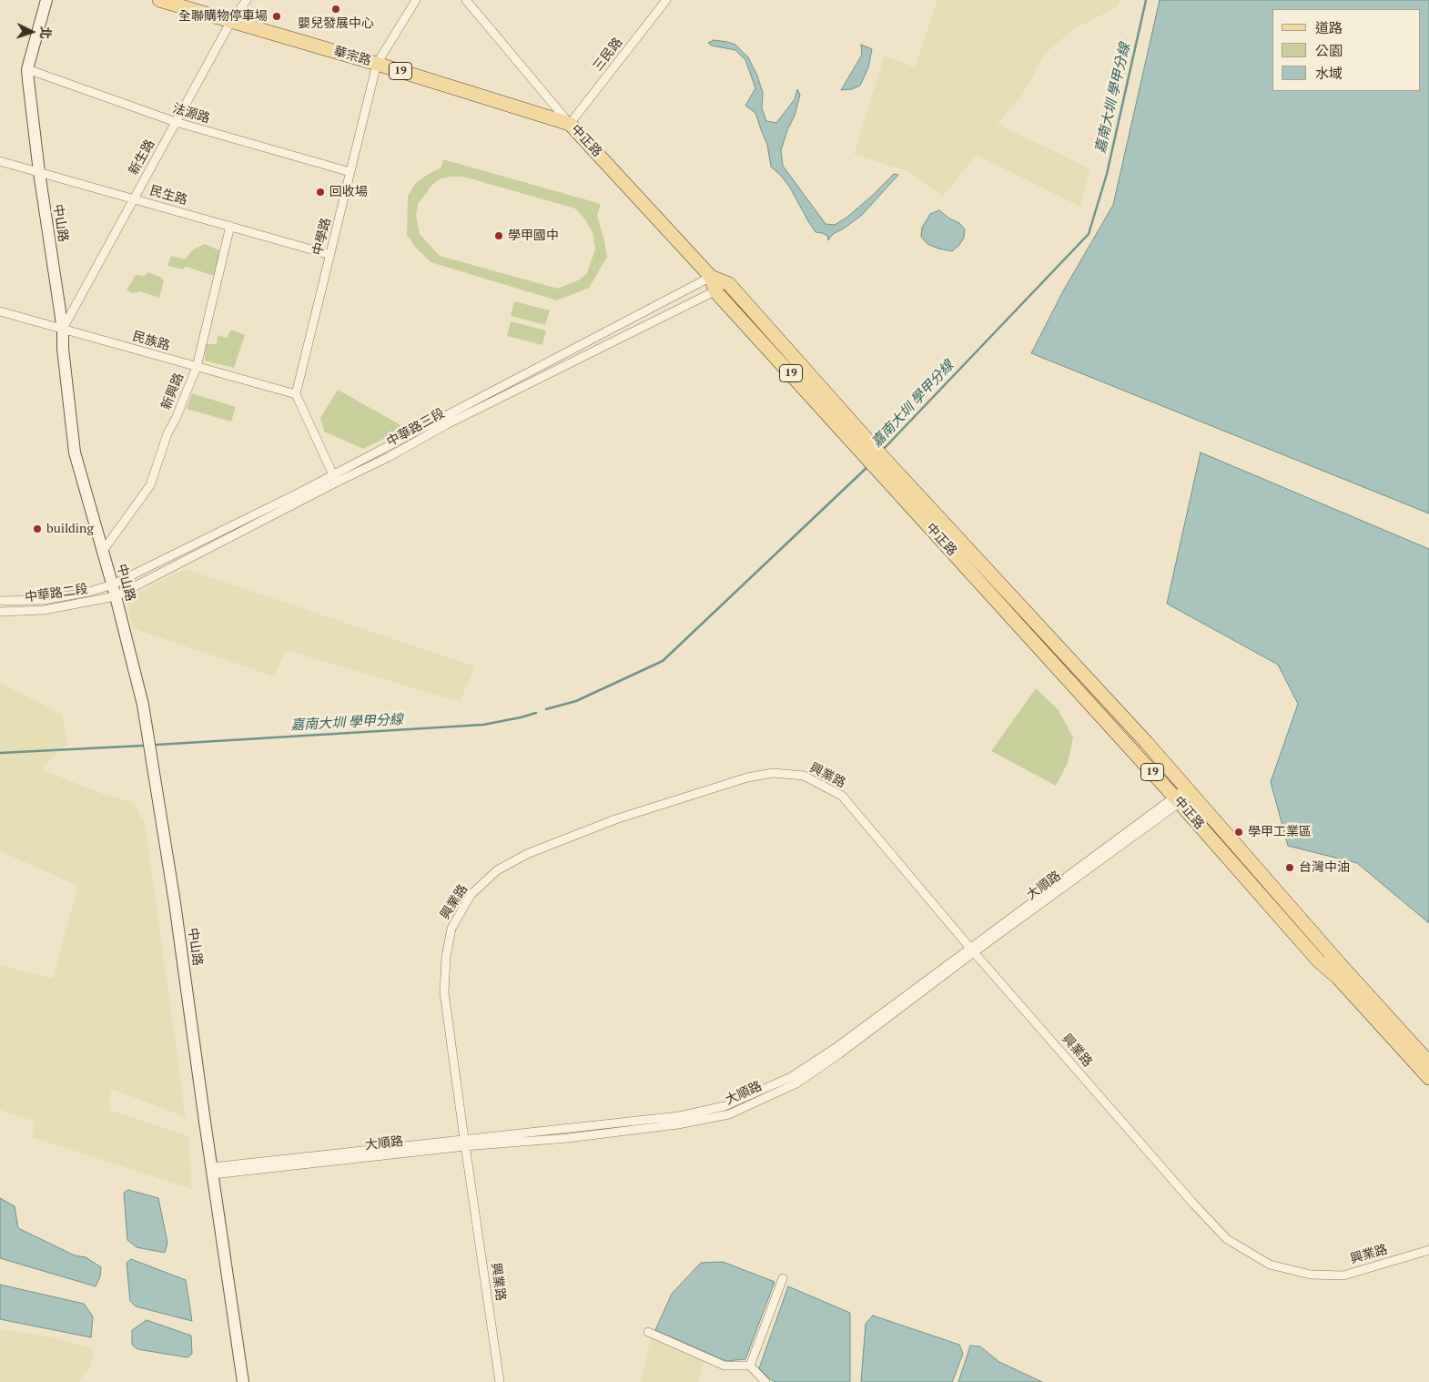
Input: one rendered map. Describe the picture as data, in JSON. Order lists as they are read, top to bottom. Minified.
{"streets":{"main road":["華宗路","19","中正路","中山路"],"street":["三民路","法源路","新生路","民生路","中學路","民族路","新興路","中華路三段","中華路二段","興業路","大順路"]},"crossings":[["三民路","華宗路"],["三民路","中正路"],["華宗路","中正路"],["華宗路","新生路"],["華宗路","中學路"],["19","中正路"],["19","中華路三段"],["法源路","新生路"],["法源路","中山路"],["法源路","中學路"],["中正路","中華路三段"],["中正路","大順路"],["新生路","民生路"],["新生路","中山路"],["新生路","民族路"],["民生路","中山路"],["民生路","中學路"],["民生路","新興路"],["中山路","民族路"],["中山路","新興路"],["中山路","中華路三段"],["中山路","中華路二段"],["中山路","大順路"],["中學路","民族路"],["民族路","新興路"],["中華路三段","中華路二段"],["興業路","大順路"]],"water":["嘉南大圳 學甲分線"],"places":["嬰兒發展中心","全聯購物停車場","回收場","學甲國中","building","學甲工業區","台灣中油"],"legend":["道路","公園","水域"],"north":"right"}
